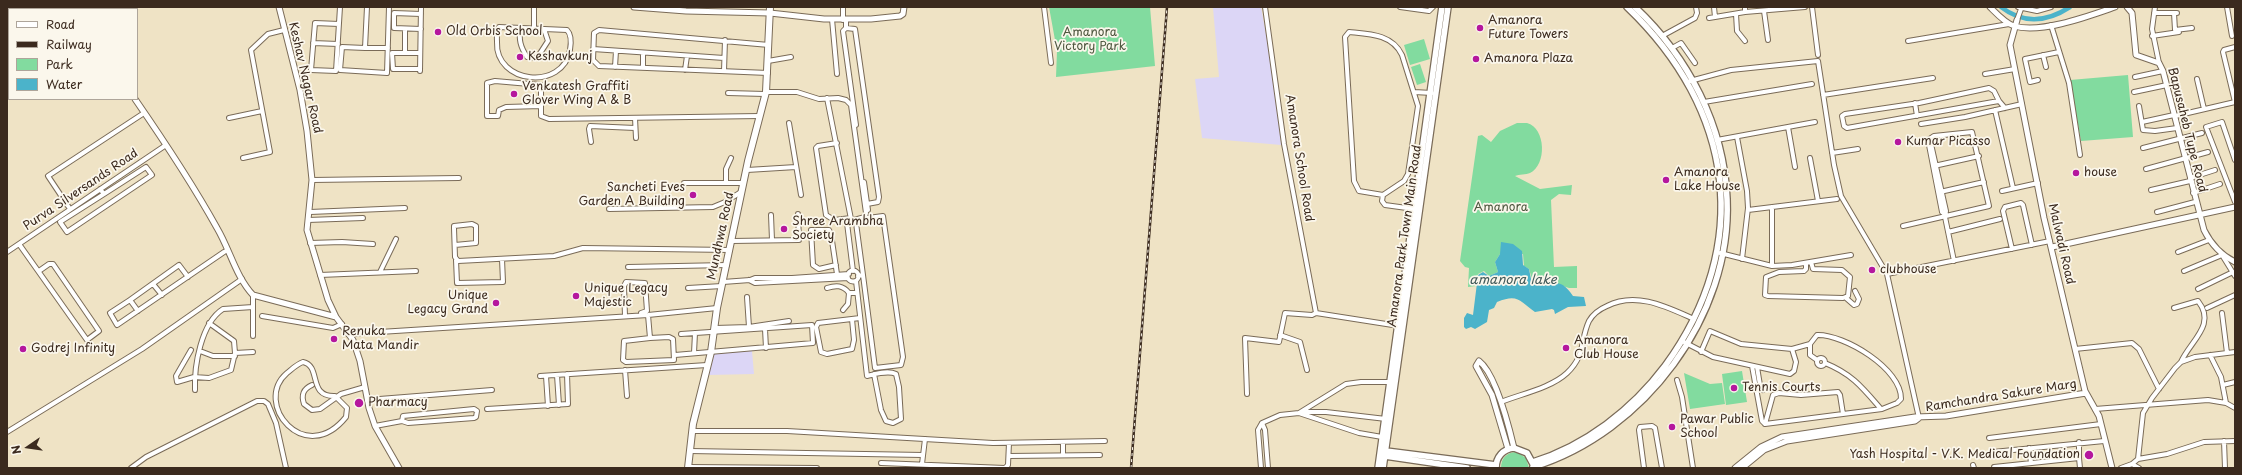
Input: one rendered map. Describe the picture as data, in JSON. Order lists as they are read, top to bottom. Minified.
{"streets":{"main road":["Mundhwa Road","Amanora Park Town Main Road"],"street":["Keshav Nagar Road","Bapusaheb Tupe Road","Amanora School Road","Purva Silversands Road","Malwadi Road","Ramchandra Sakure Marg"]},"crossings":[["Malwadi Road","Ramchandra Sakure Marg"]],"water":["amanora lake"],"parks":["Amanora Victory Park","Amanora"],"places":["Amanora Future Towers","Old Orbis School","Keshavkunj","Amanora Plaza","Venkatesh Graffiti Glover Wing A & B","Kumar Picasso","house","Amanora Lake House","Sancheti Eves Garden A Building","Shree Arambha Society","clubhouse","Unique Legacy Majestic","Unique Legacy Grand","Renuka Mata Mandir","Amanora Club House","Godrej Infinity","Tennis Courts","Pharmacy","Pawar Public School","Yash Hospital - V.K. Medical Foundation"],"legend":["Road","Railway","Park","Water"],"north":"left"}
